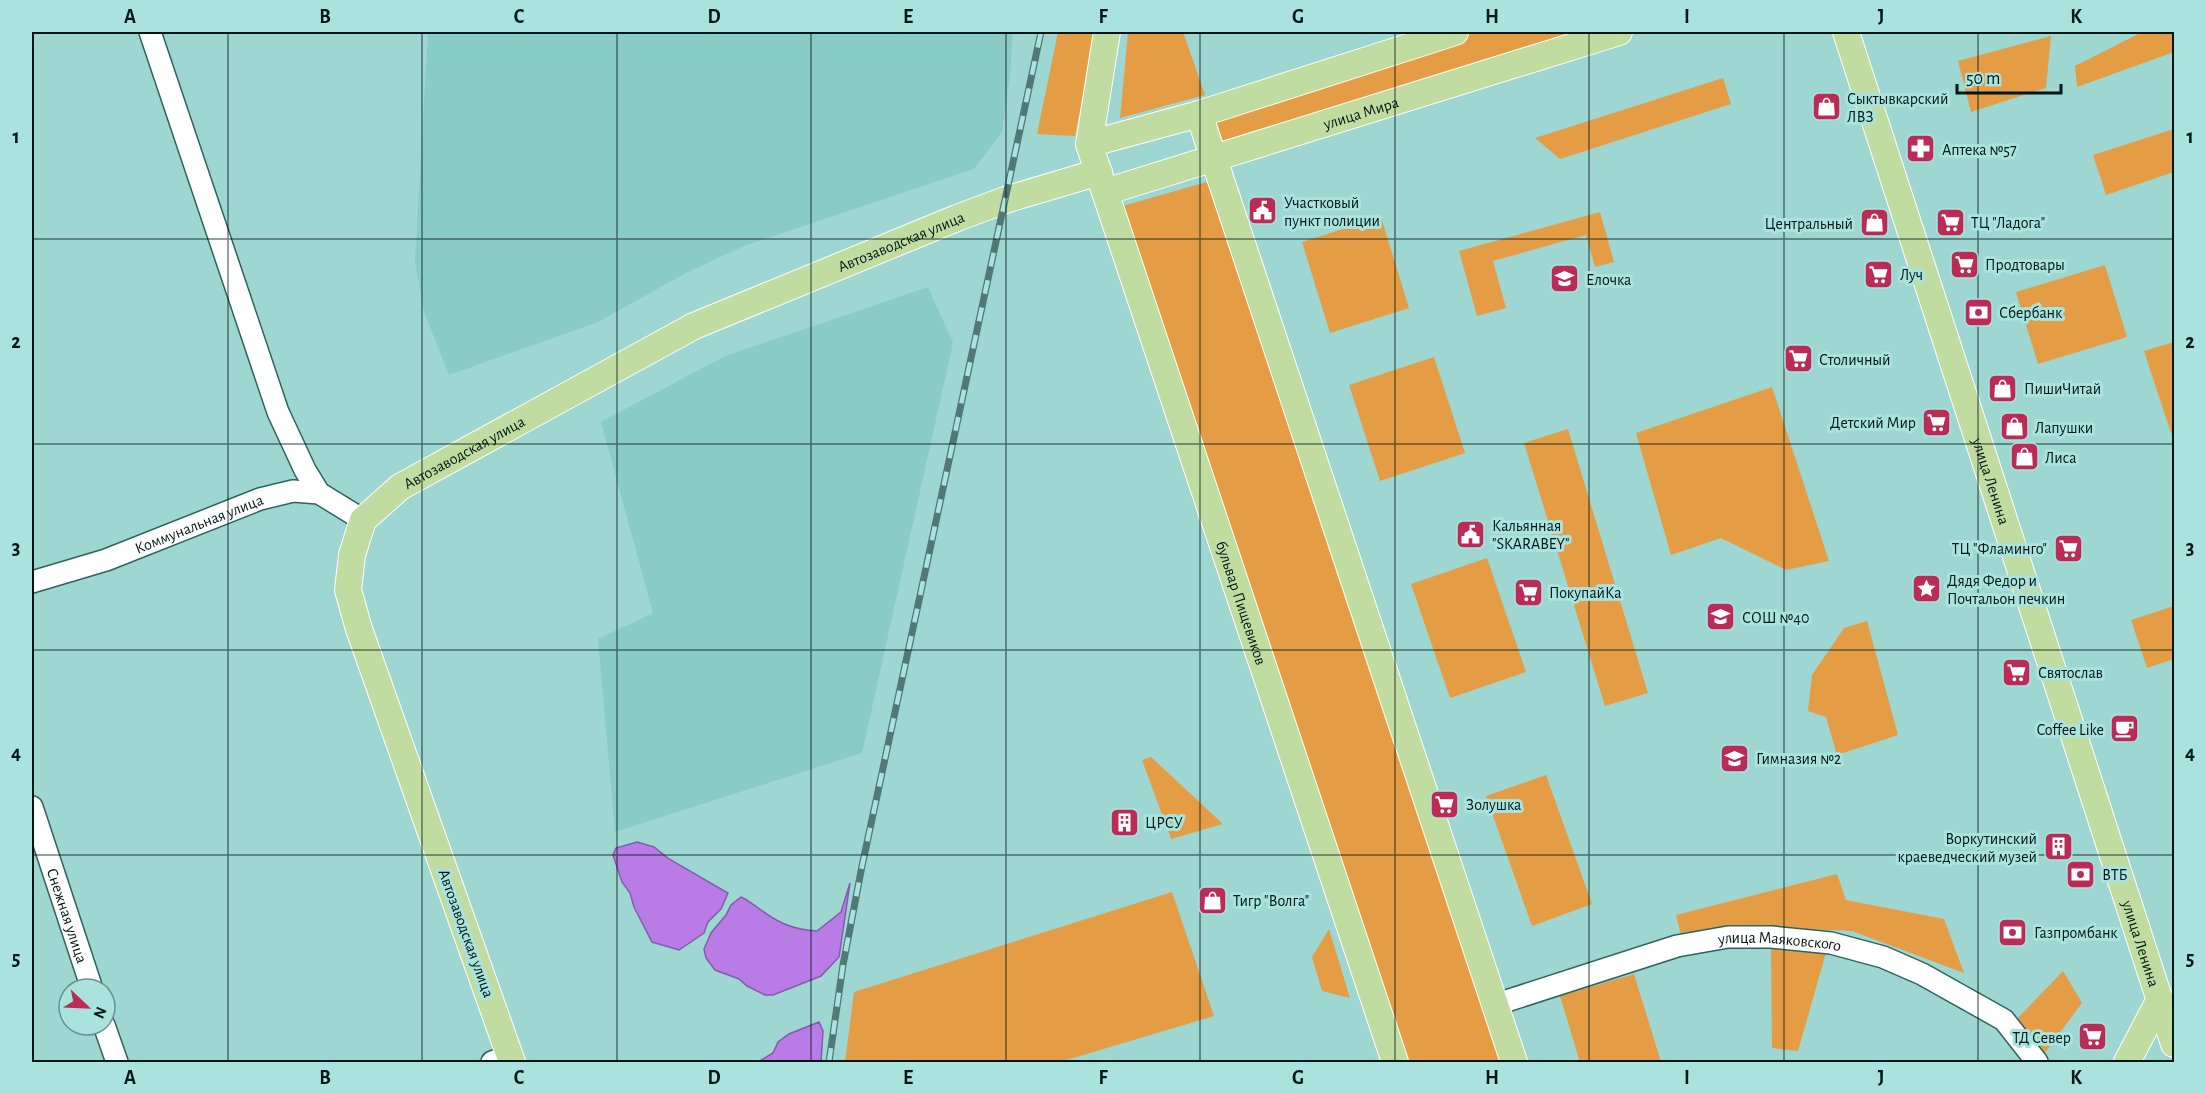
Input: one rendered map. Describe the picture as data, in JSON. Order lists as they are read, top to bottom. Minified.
{"streets":{"main road":["улица Мира","Автозаводская улица","улица Ленина","бульвар Пищевиков"],"street":["Коммунальная улица","Снежная улица","улица Маяковского"]},"crossings":[["улица Мира","Автозаводская улица"],["улица Мира","бульвар Пищевиков"],["Автозаводская улица","бульвар Пищевиков"]],"places":{"shop":["Сыктывкарский ЛВЗ","Центральный","ПишиЧитай","Лапушки","Лиса","Тигр \"Волга\""],"pharmacy":["Аптека №57"],"public building":["Участковый пункт полиции","Кальянная \"SKARABEY\""],"supermarket":["ТЦ \"Ладога\"","Продтовары","Луч","Столичный","Детский Мир","ТЦ \"Фламинго\"","ПокупайКа","Святослав","Золушка","ТД Север"],"school or university":["Елочка","СОШ №40","Гимназия №2"],"bank":["Сбербанк","ВТБ","Газпромбанк"],"place":["Дядя Федор и Почтальон печкин"],"cafe":["Coffee Like"],"building":["ЦРСУ","Воркутинский краеведческий музей"]},"scale_bar":"50 m","north":"bottom right","grid":{"columns":["A","B","C","D","E","F","G","H","I","J","K"],"rows":["1","2","3","4","5"]}}
